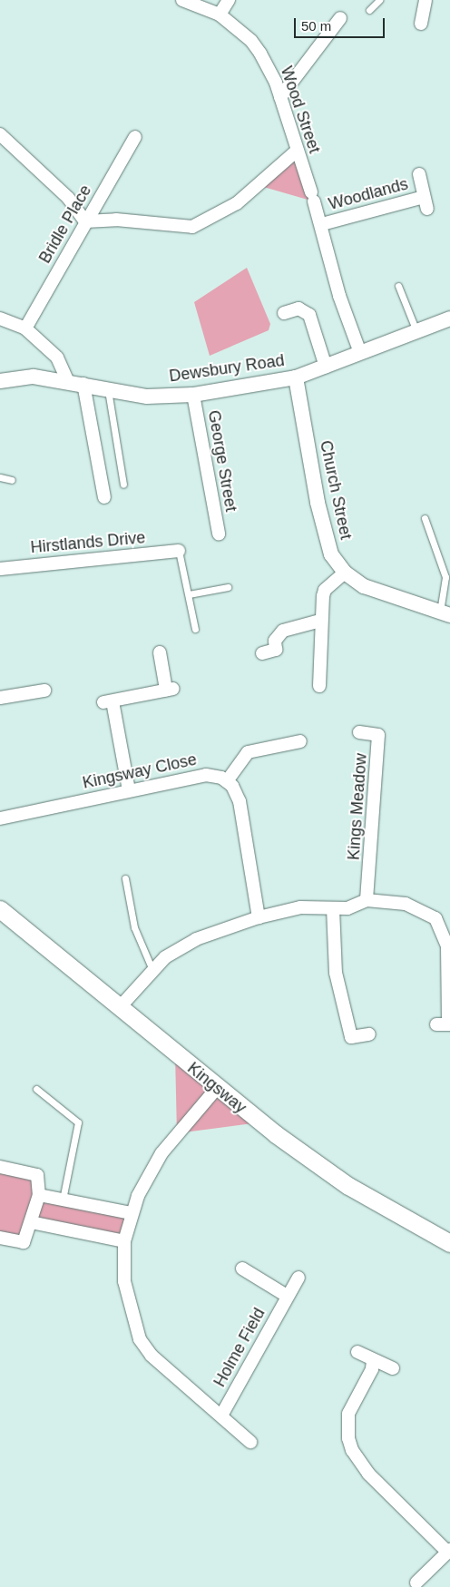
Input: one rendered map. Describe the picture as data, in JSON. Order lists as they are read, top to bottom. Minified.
{"streets":{"main road":["Kingsway"],"street":["Wood Street","Woodlands","Bridle Place","Dewsbury Road","George Street","Church Street","Hirstlands Drive","Kingsway Close","Kings Meadow","Holme Field"]},"crossings":[["Wood Street","Woodlands"],["Wood Street","Dewsbury Road"],["Dewsbury Road","George Street"],["Dewsbury Road","Church Street"]],"scale_bar":"50 m"}
